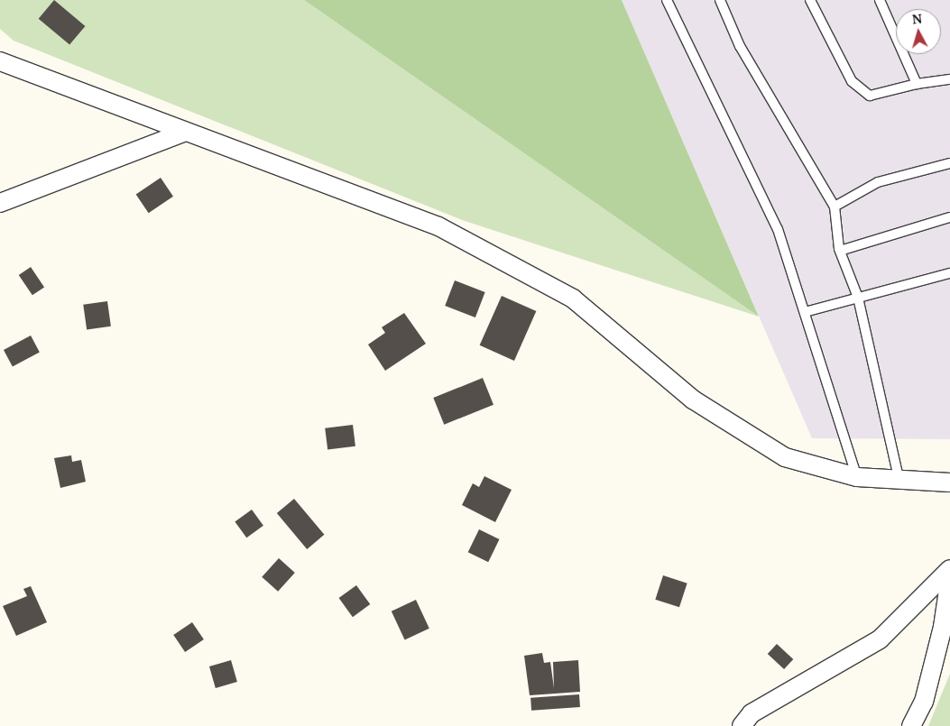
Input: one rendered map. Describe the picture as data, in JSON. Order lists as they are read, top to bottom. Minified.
{"north":"top"}
